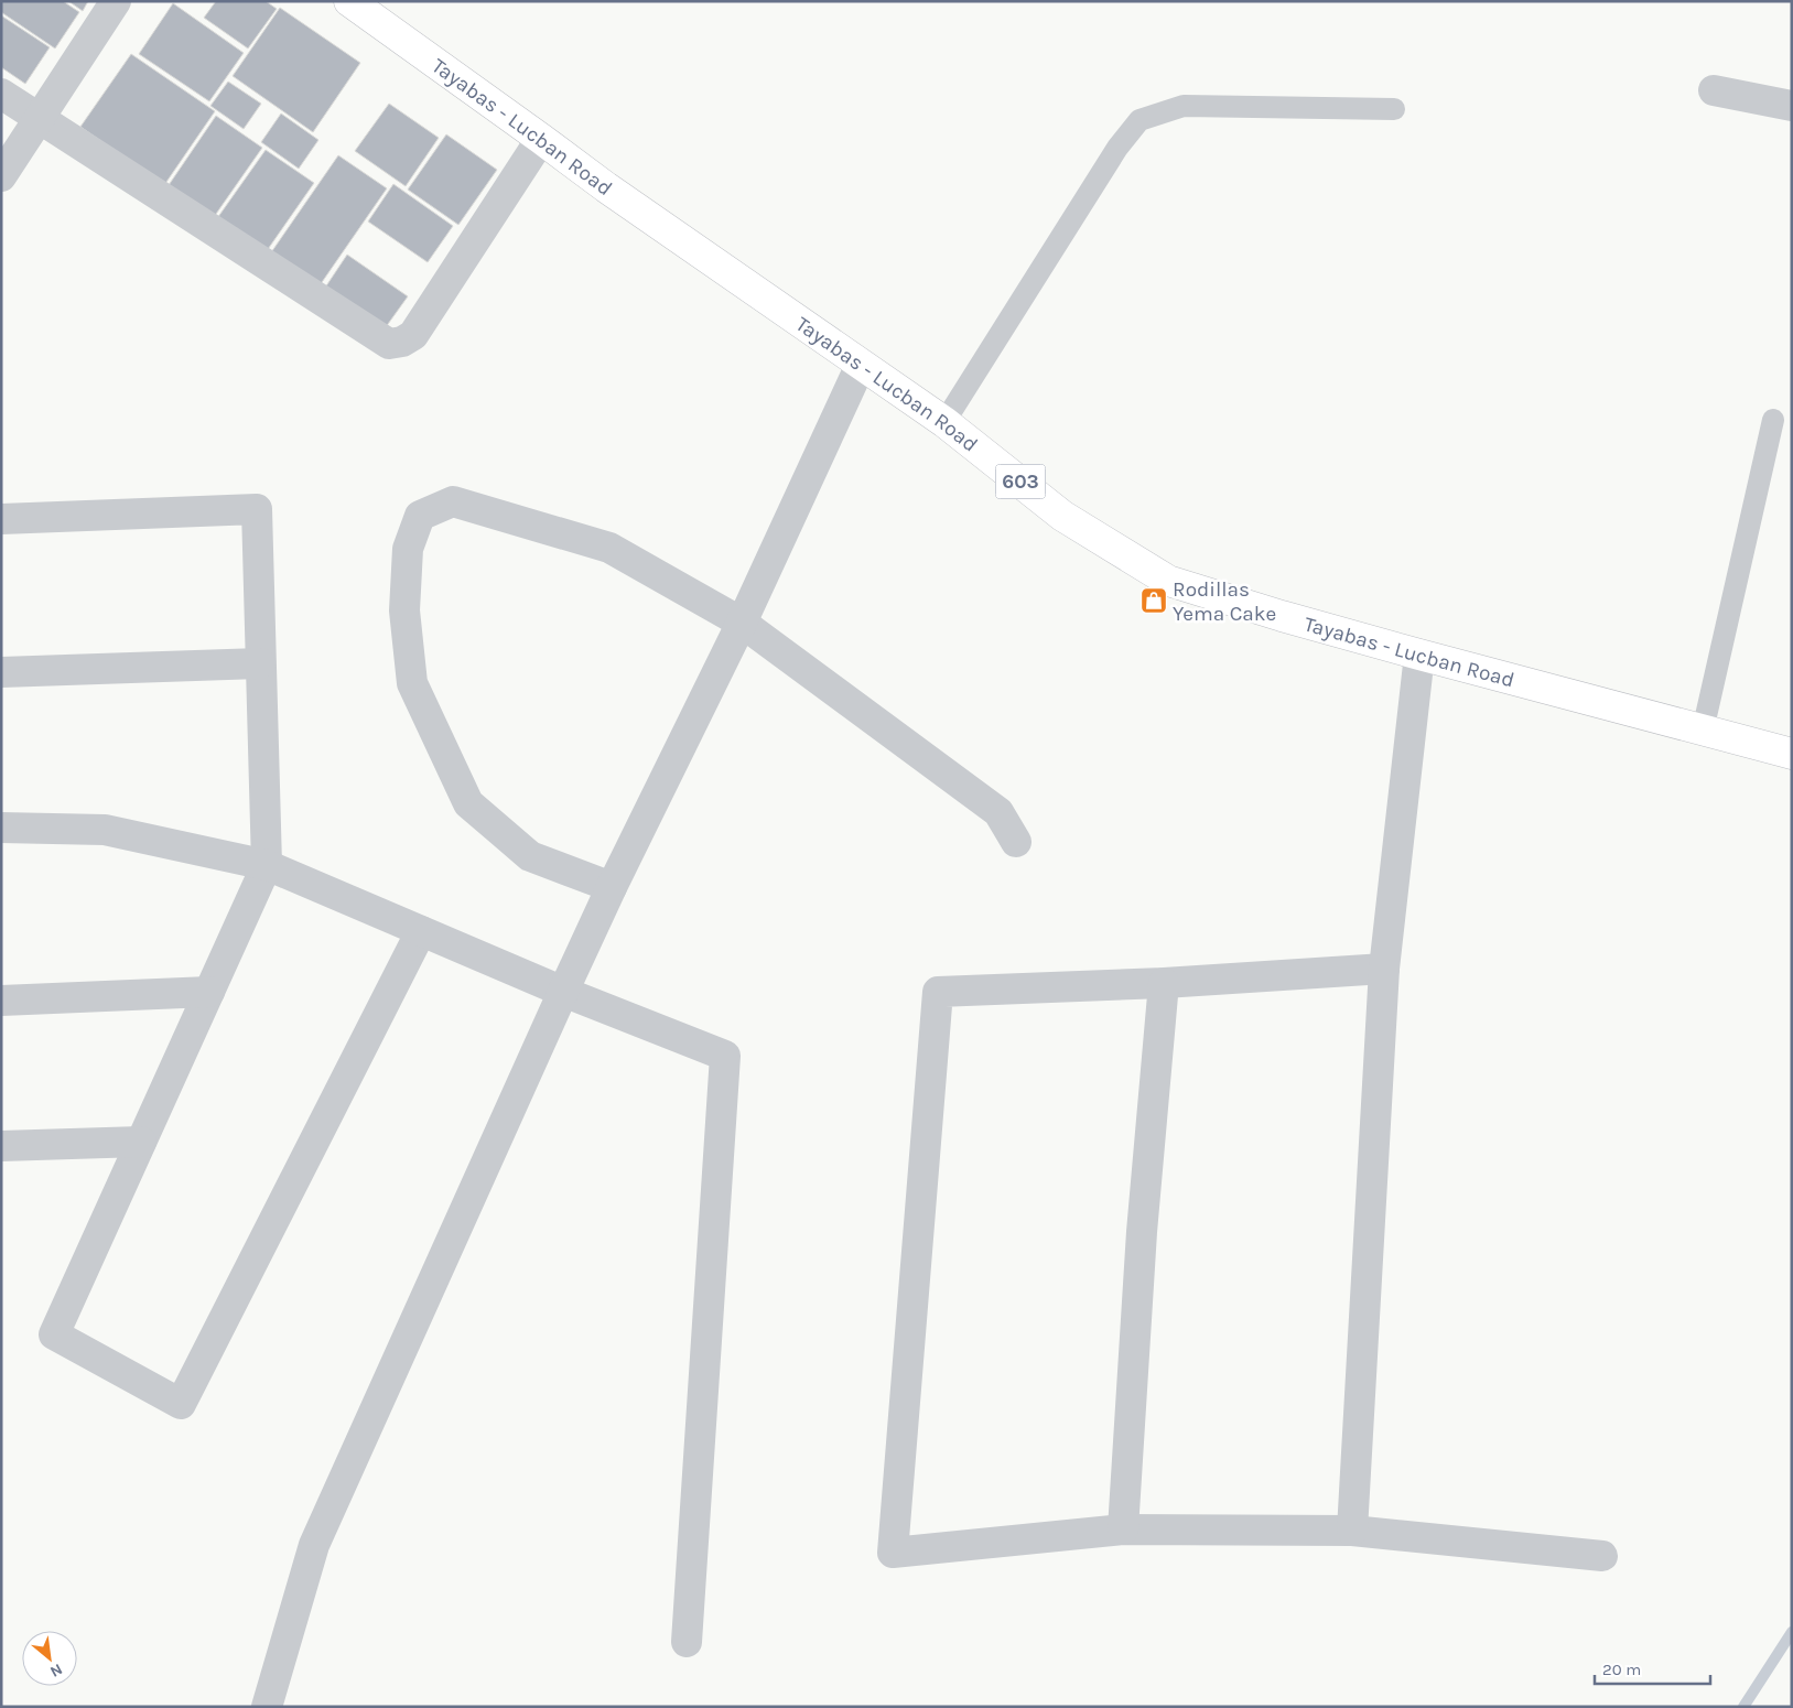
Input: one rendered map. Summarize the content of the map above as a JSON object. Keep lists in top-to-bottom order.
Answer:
{
  "streets": {
    "main road": ["Tayabas - Lucban Road", "603"]
  },
  "places": {
    "shop": ["Rodillas Yema Cake"]
  },
  "scale_bar": "20 m",
  "north": "bottom right"
}
